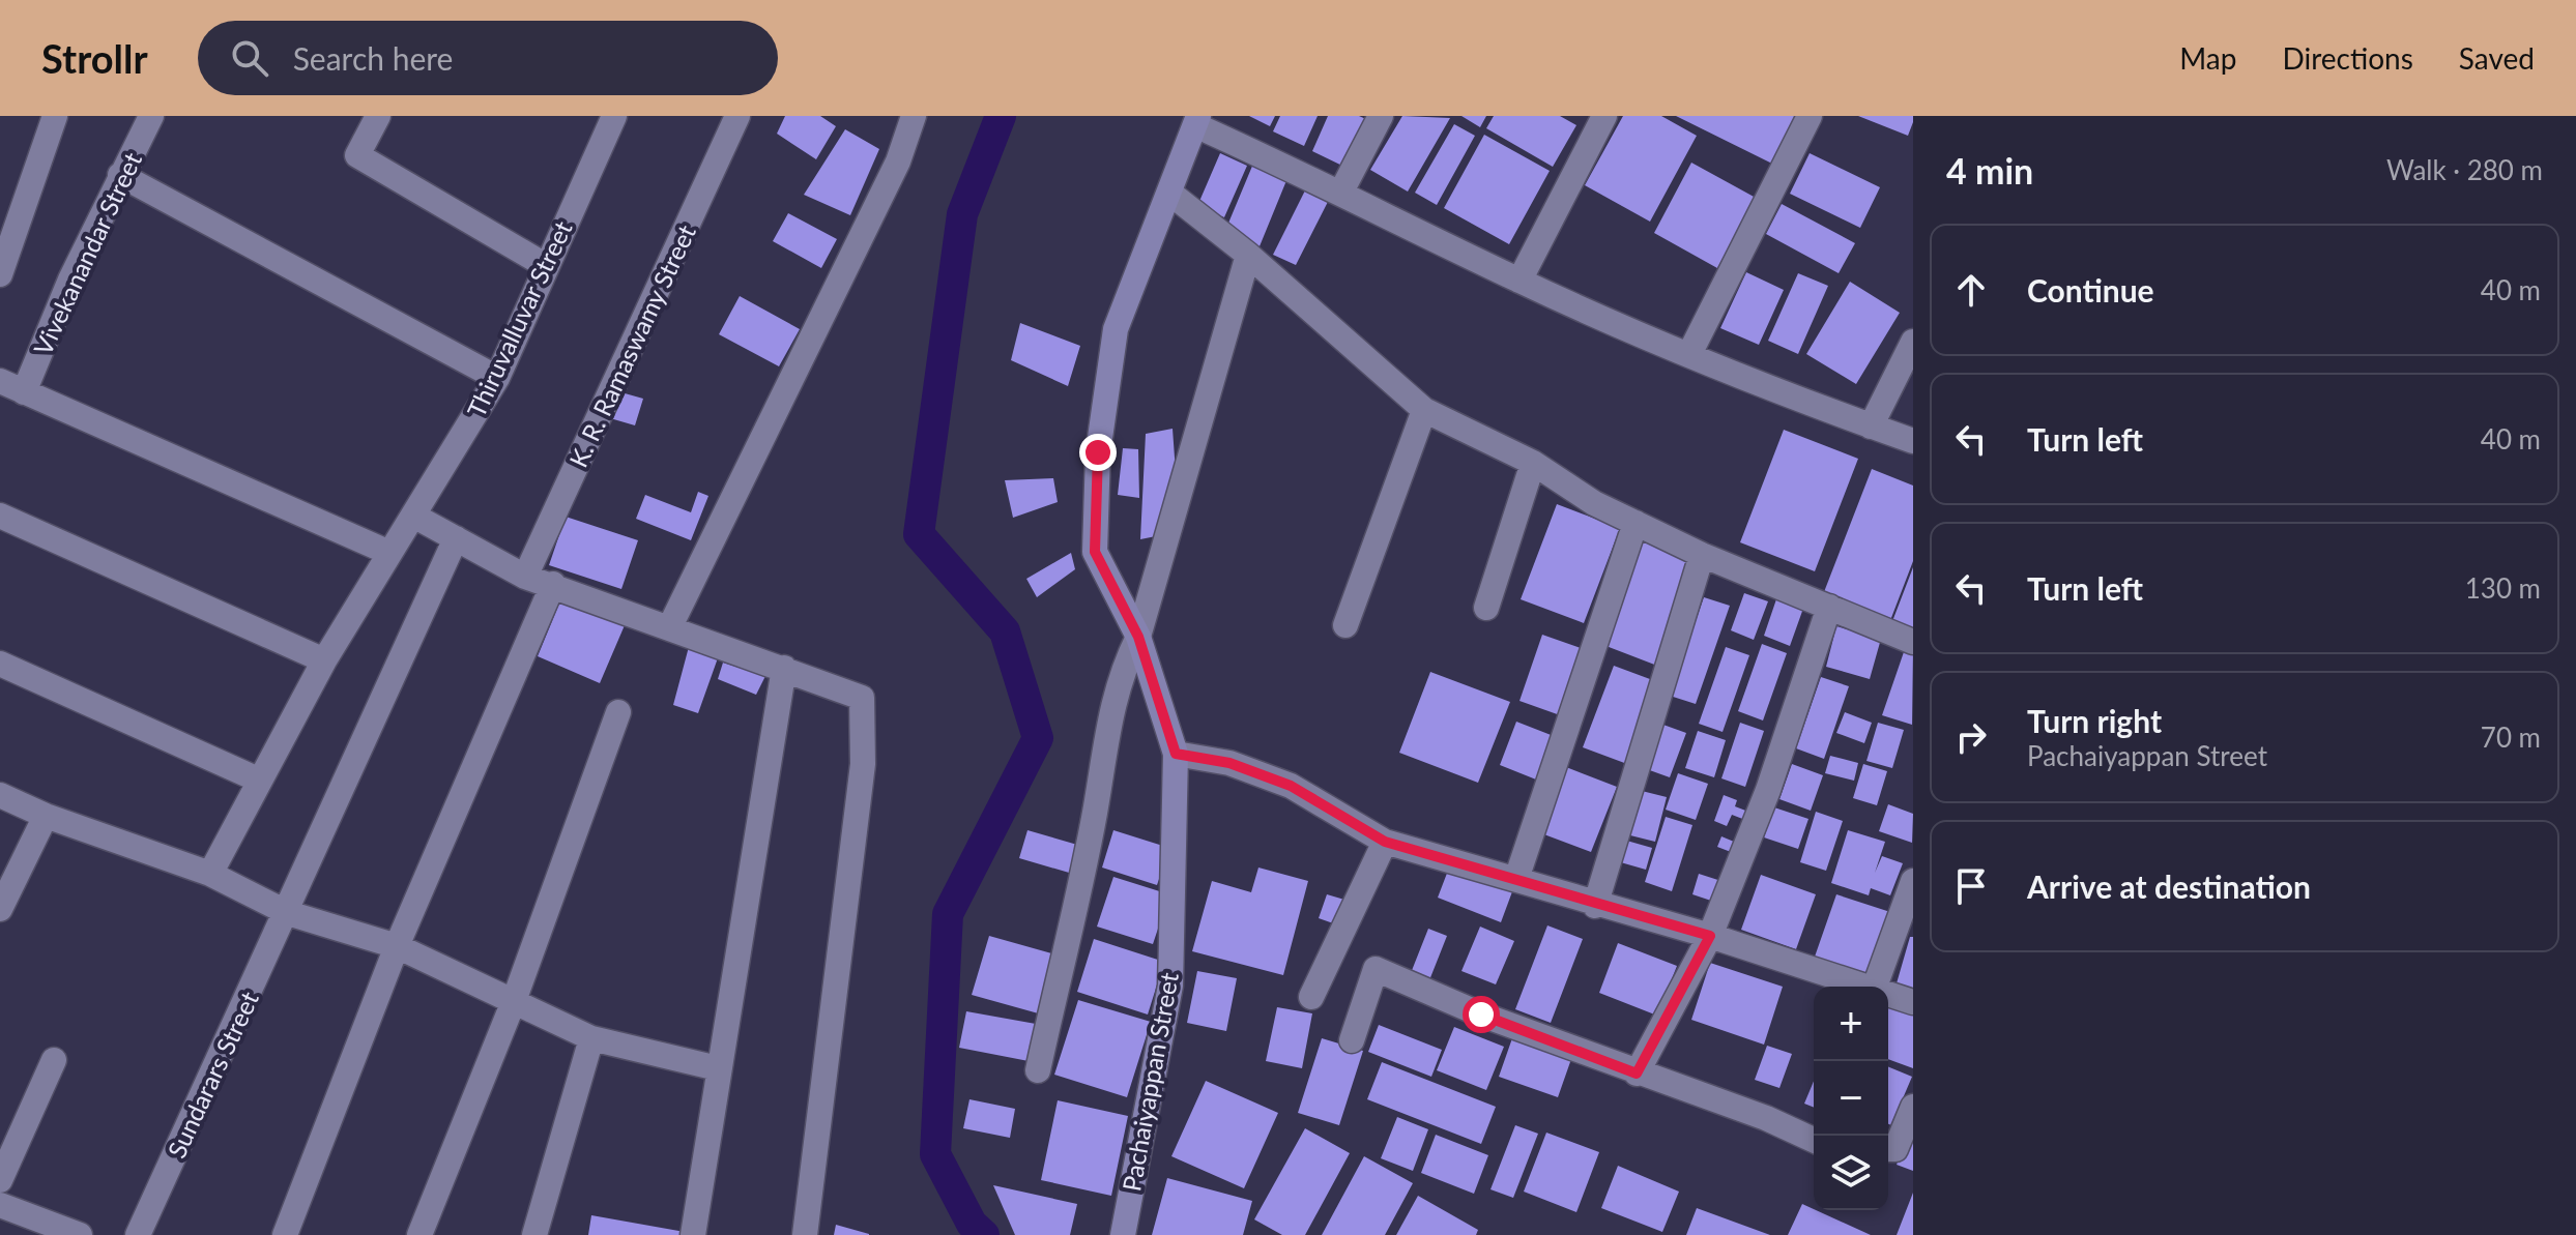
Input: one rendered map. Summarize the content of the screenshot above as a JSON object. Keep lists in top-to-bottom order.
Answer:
{
  "streets": {
    "main road": ["Pachaiyappan Street"],
    "street": [
      "Vivekanandar Street",
      "Thiruvalluvar Street",
      "K. R. Ramaswamy Street",
      "Sundarars Street"
    ]
  },
  "page": {
    "header": "Strollr",
    "search": "Search here",
    "nav": ["Map", "Directions", "Saved"],
    "heading": ["4 min", "Walk · 280 m"],
    "list": [
      ["Continue", "40 m"],
      ["Turn left", "40 m"],
      ["Turn left", "130 m"],
      ["Turn right", "Pachaiyappan Street", "70 m"],
      "Arrive at destination"
    ],
    "map_buttons": ["+", "−"]
  }
}
